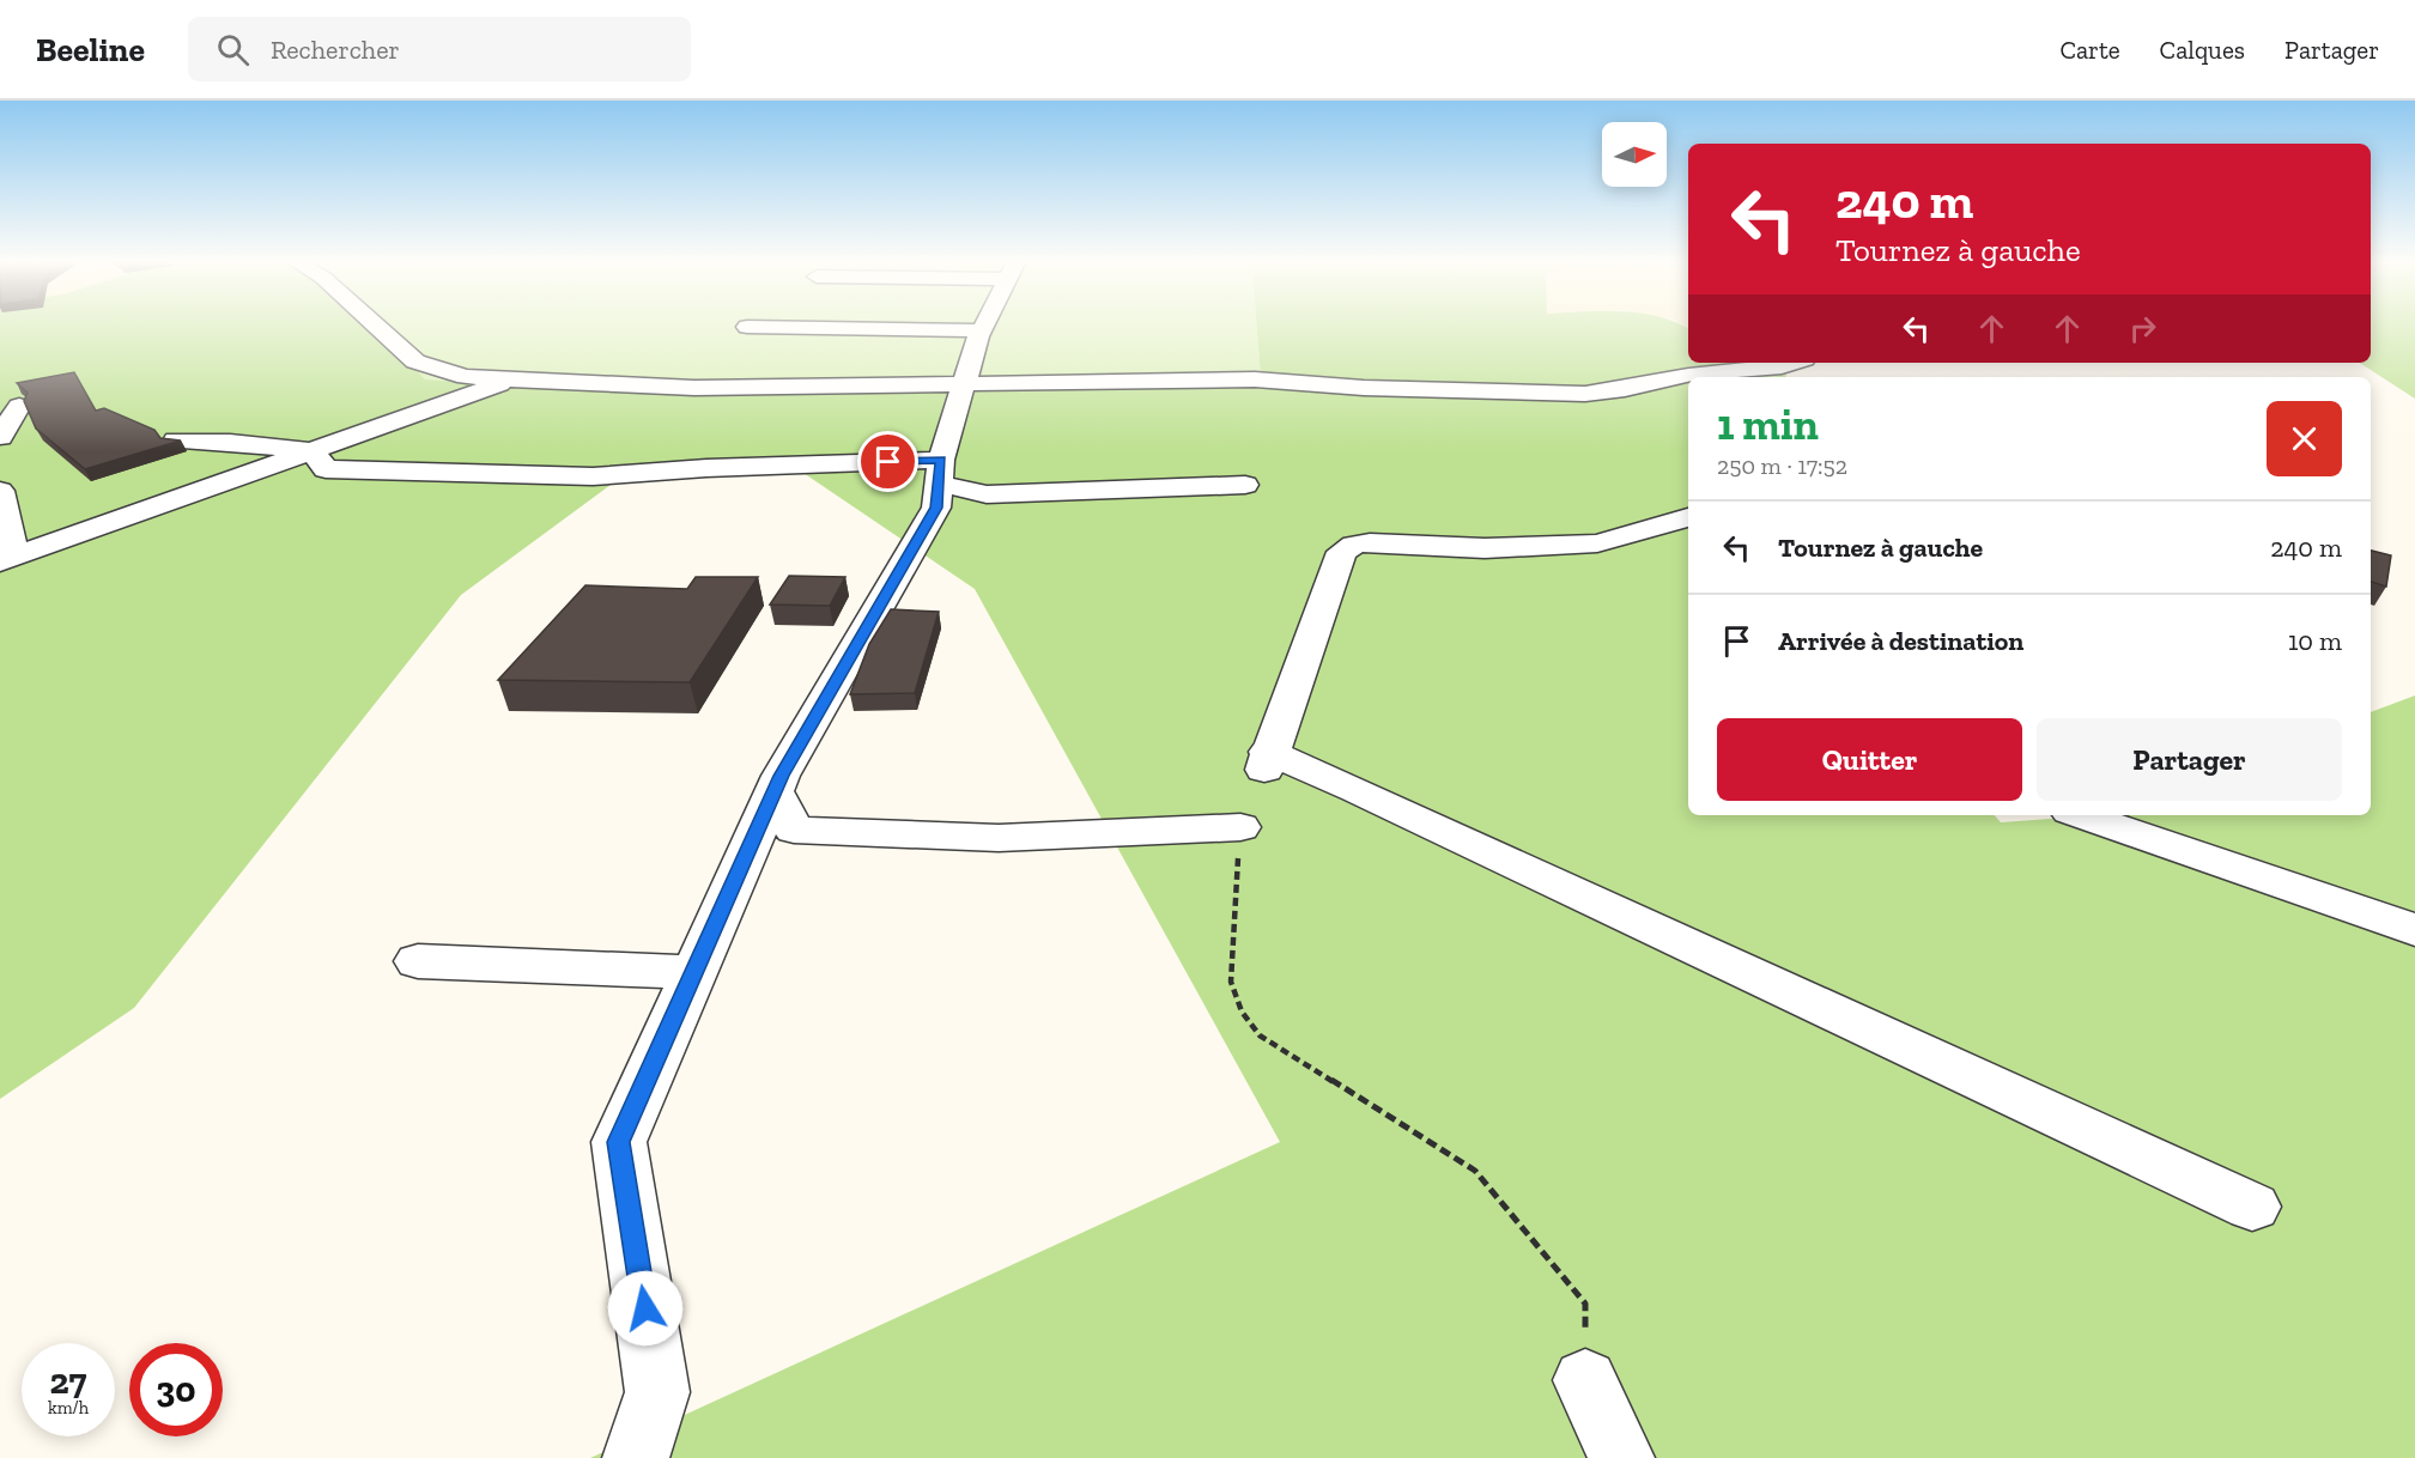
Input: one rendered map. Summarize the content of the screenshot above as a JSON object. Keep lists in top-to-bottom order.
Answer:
{
  "north": "right",
  "page": {
    "header": "Beeline",
    "search": "Rechercher",
    "nav": ["Carte", "Calques", "Partager"],
    "turn": ["240 m", "Tournez à gauche"],
    "heading": ["1 min", "250 m · 17:52"],
    "list": [
      {
        "name": "Tournez à gauche",
        "value": "240 m"
      },
      {
        "name": "Arrivée à destination",
        "value": "10 m"
      }
    ],
    "buttons": ["Quitter", "Partager"],
    "speed": "27 km/h",
    "limit": "30"
  }
}
